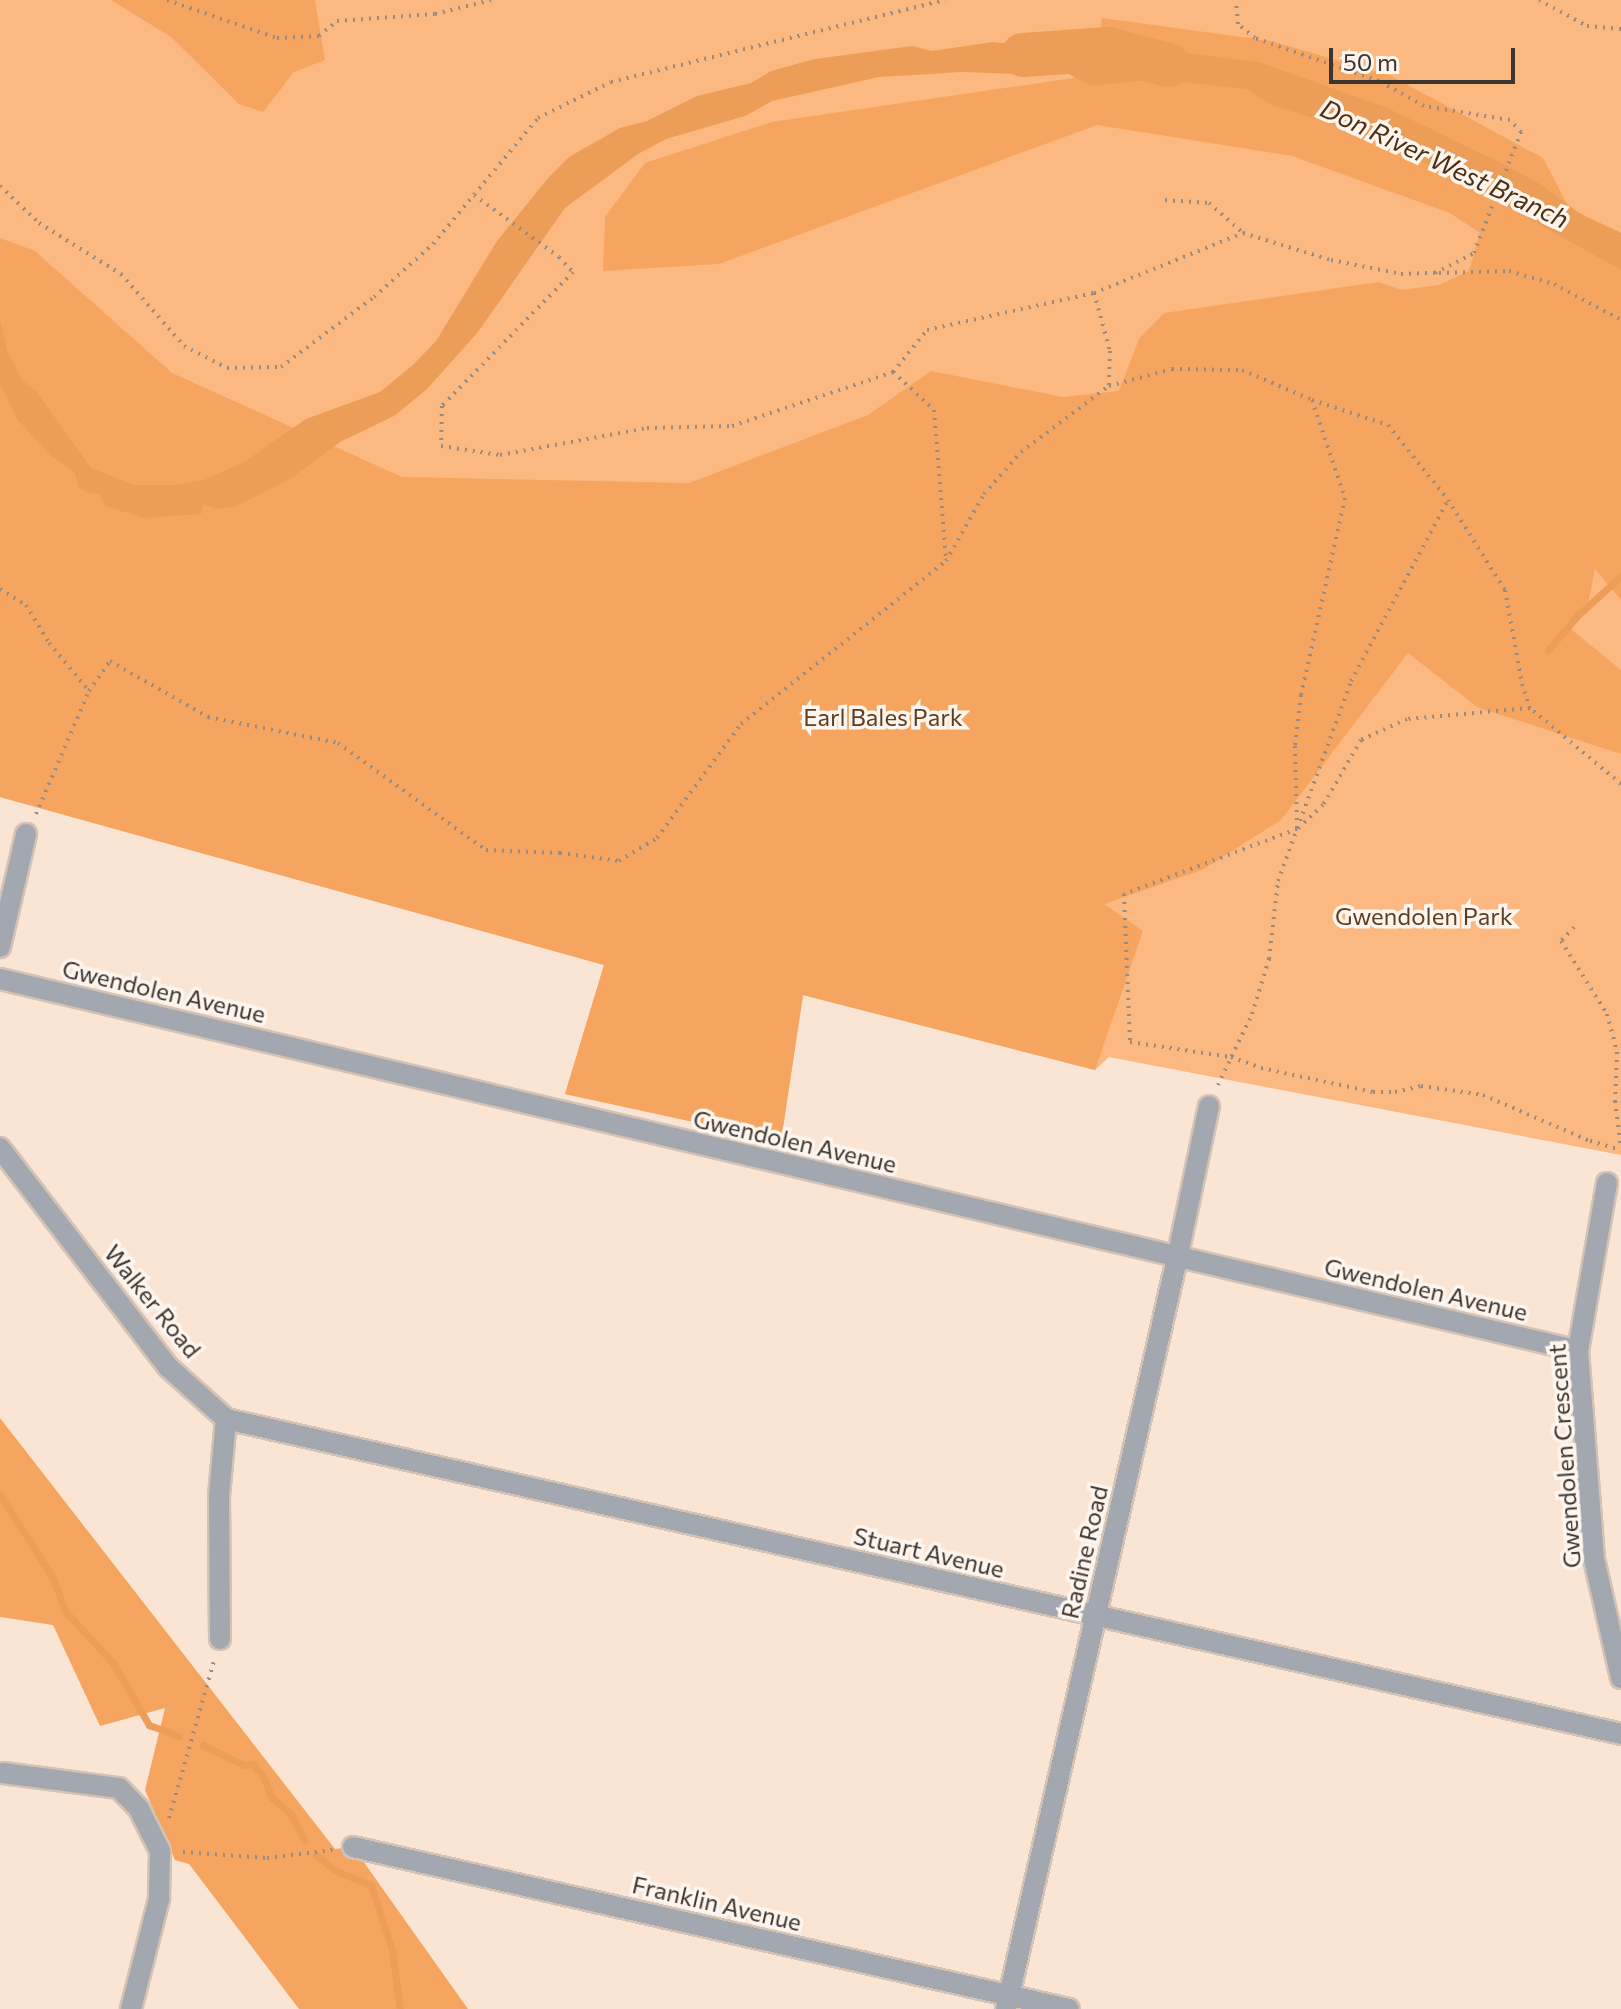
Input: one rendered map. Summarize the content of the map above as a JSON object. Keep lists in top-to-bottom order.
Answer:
{
  "streets": {
    "street": [
      "Gwendolen Avenue",
      "Walker Road",
      "Gwendolen Crescent",
      "Stuart Avenue",
      "Radine Road",
      "Franklin Avenue"
    ]
  },
  "crossings": [
    ["Gwendolen Avenue", "Gwendolen Crescent"],
    ["Gwendolen Avenue", "Radine Road"],
    ["Walker Road", "Stuart Avenue"],
    ["Stuart Avenue", "Radine Road"],
    ["Radine Road", "Franklin Avenue"]
  ],
  "water": ["Don River West Branch"],
  "parks": ["Earl Bales Park", "Gwendolen Park"],
  "scale_bar": "50 m"
}
